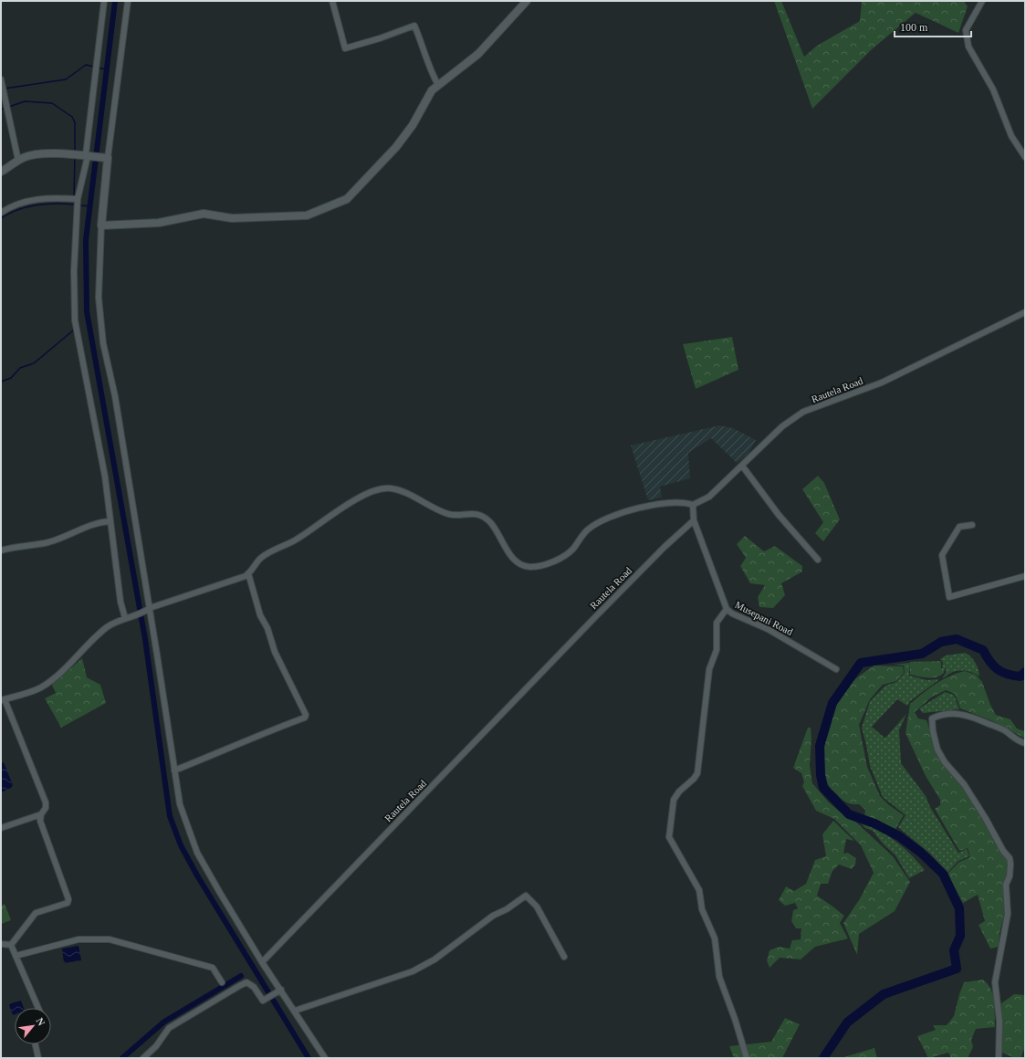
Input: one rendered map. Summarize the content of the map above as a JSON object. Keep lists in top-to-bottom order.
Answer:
{
  "streets": {
    "street": ["Rautela Road", "Musepani Road"]
  },
  "crossings": [
    ["Rautela Road", "Musepani Road"]
  ],
  "scale_bar": "100 m",
  "north": "top right"
}
